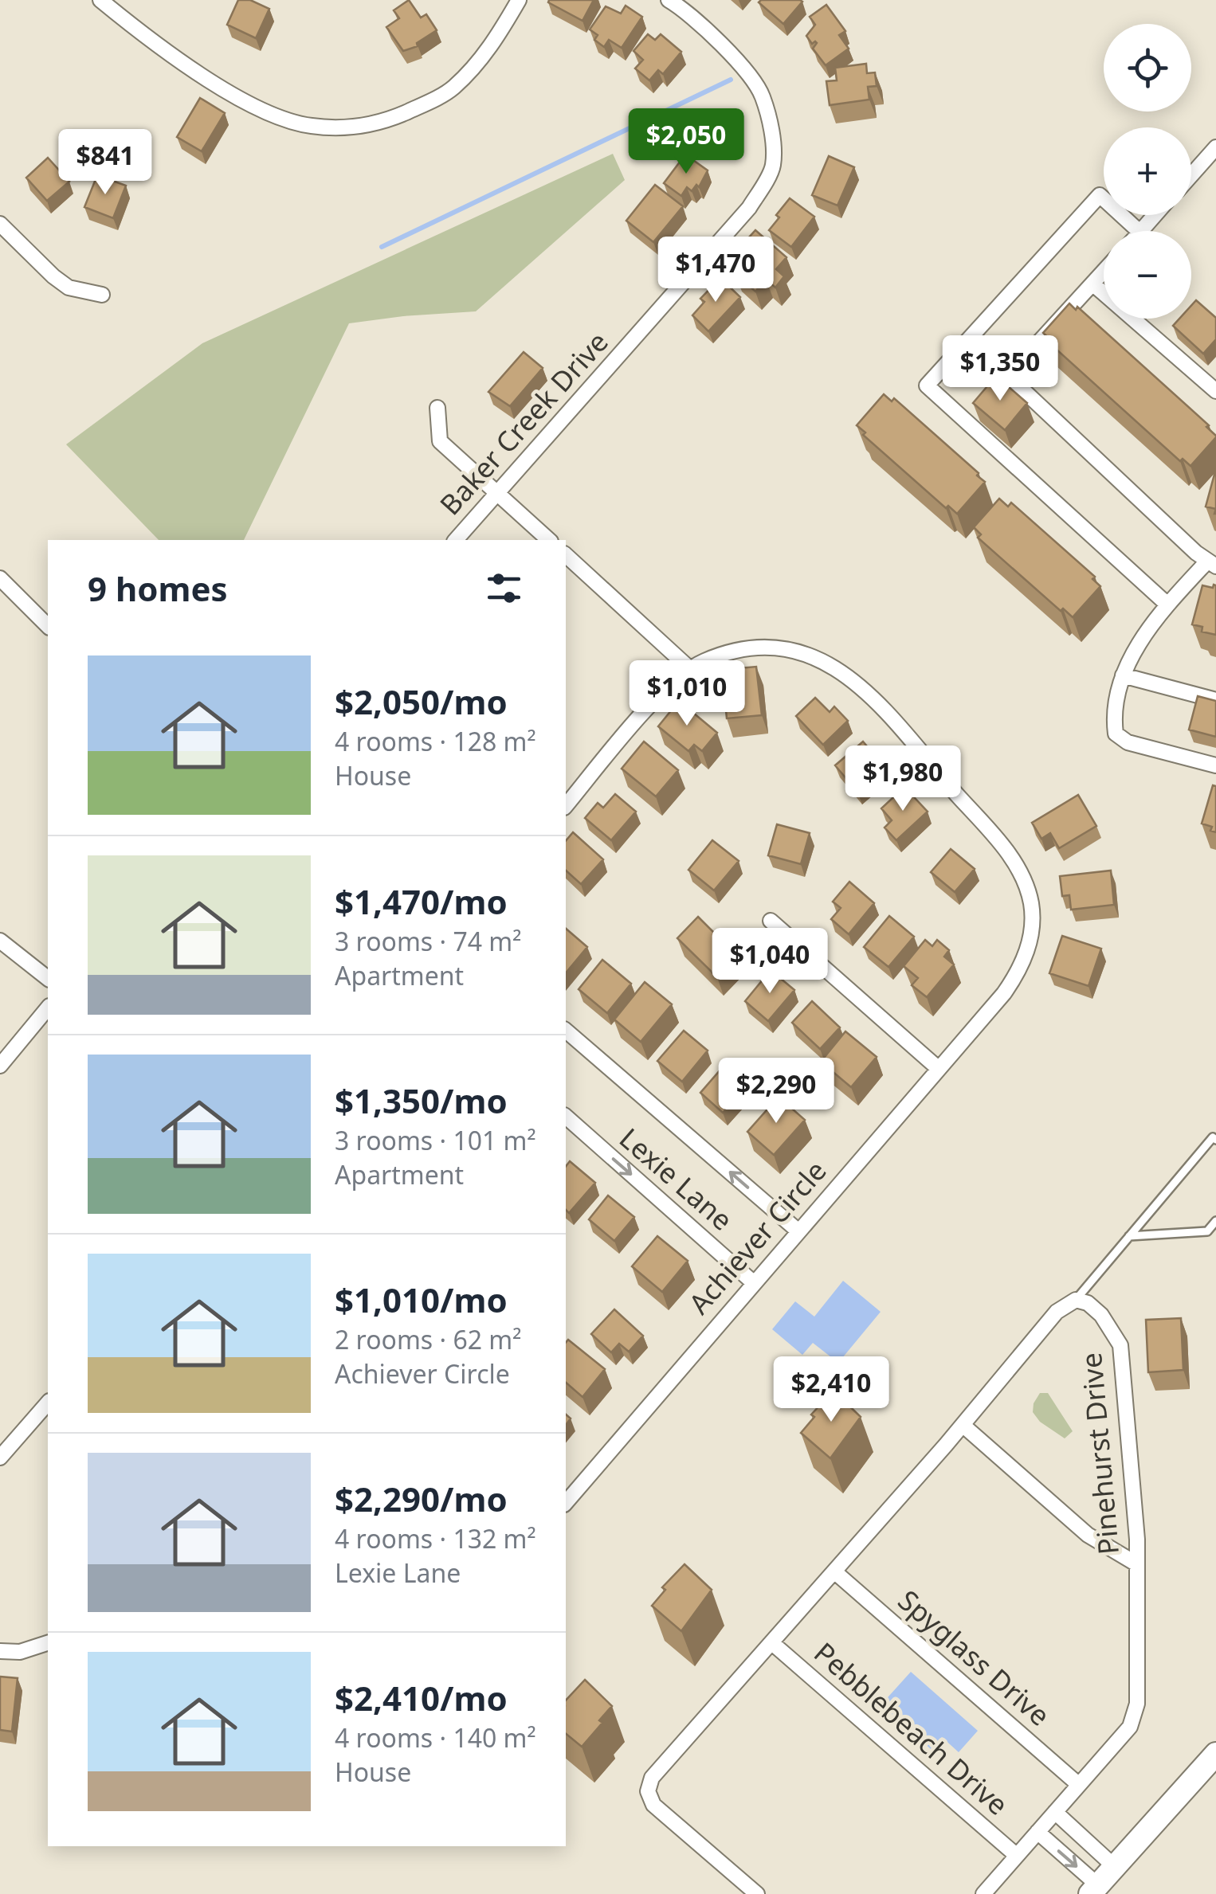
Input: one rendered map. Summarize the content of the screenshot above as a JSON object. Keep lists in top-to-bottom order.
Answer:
{
  "streets": {
    "street": [
      "Baker Creek Drive",
      "Lexie Lane",
      "Achiever Circle",
      "Pinehurst Drive",
      "Spyglass Drive",
      "Pebblebeach Drive"
    ]
  },
  "crossings": [
    ["Lexie Lane", "Achiever Circle"],
    ["Pinehurst Drive", "Spyglass Drive"],
    ["Pinehurst Drive", "Pebblebeach Drive"]
  ],
  "page": {
    "map_buttons": ["+", "−"],
    "price": [
      "$2,050",
      "$841",
      "$1,470",
      "$1,350",
      "$1,010",
      "$1,980",
      "$1,040",
      "$2,290",
      "$2,410"
    ],
    "heading": "9 homes",
    "list": [
      {
        "name": "$2,050/mo",
        "note": "4 rooms · 128 m² · House"
      },
      {
        "name": "$1,470/mo",
        "note": "3 rooms · 74 m² · Apartment"
      },
      {
        "name": "$1,350/mo",
        "note": "3 rooms · 101 m² · Apartment"
      },
      {
        "name": "$1,010/mo",
        "note": "2 rooms · 62 m² · Achiever Circle"
      },
      {
        "name": "$2,290/mo",
        "note": "4 rooms · 132 m² · Lexie Lane"
      },
      {
        "name": "$2,410/mo",
        "note": "4 rooms · 140 m² · House"
      }
    ]
  }
}
